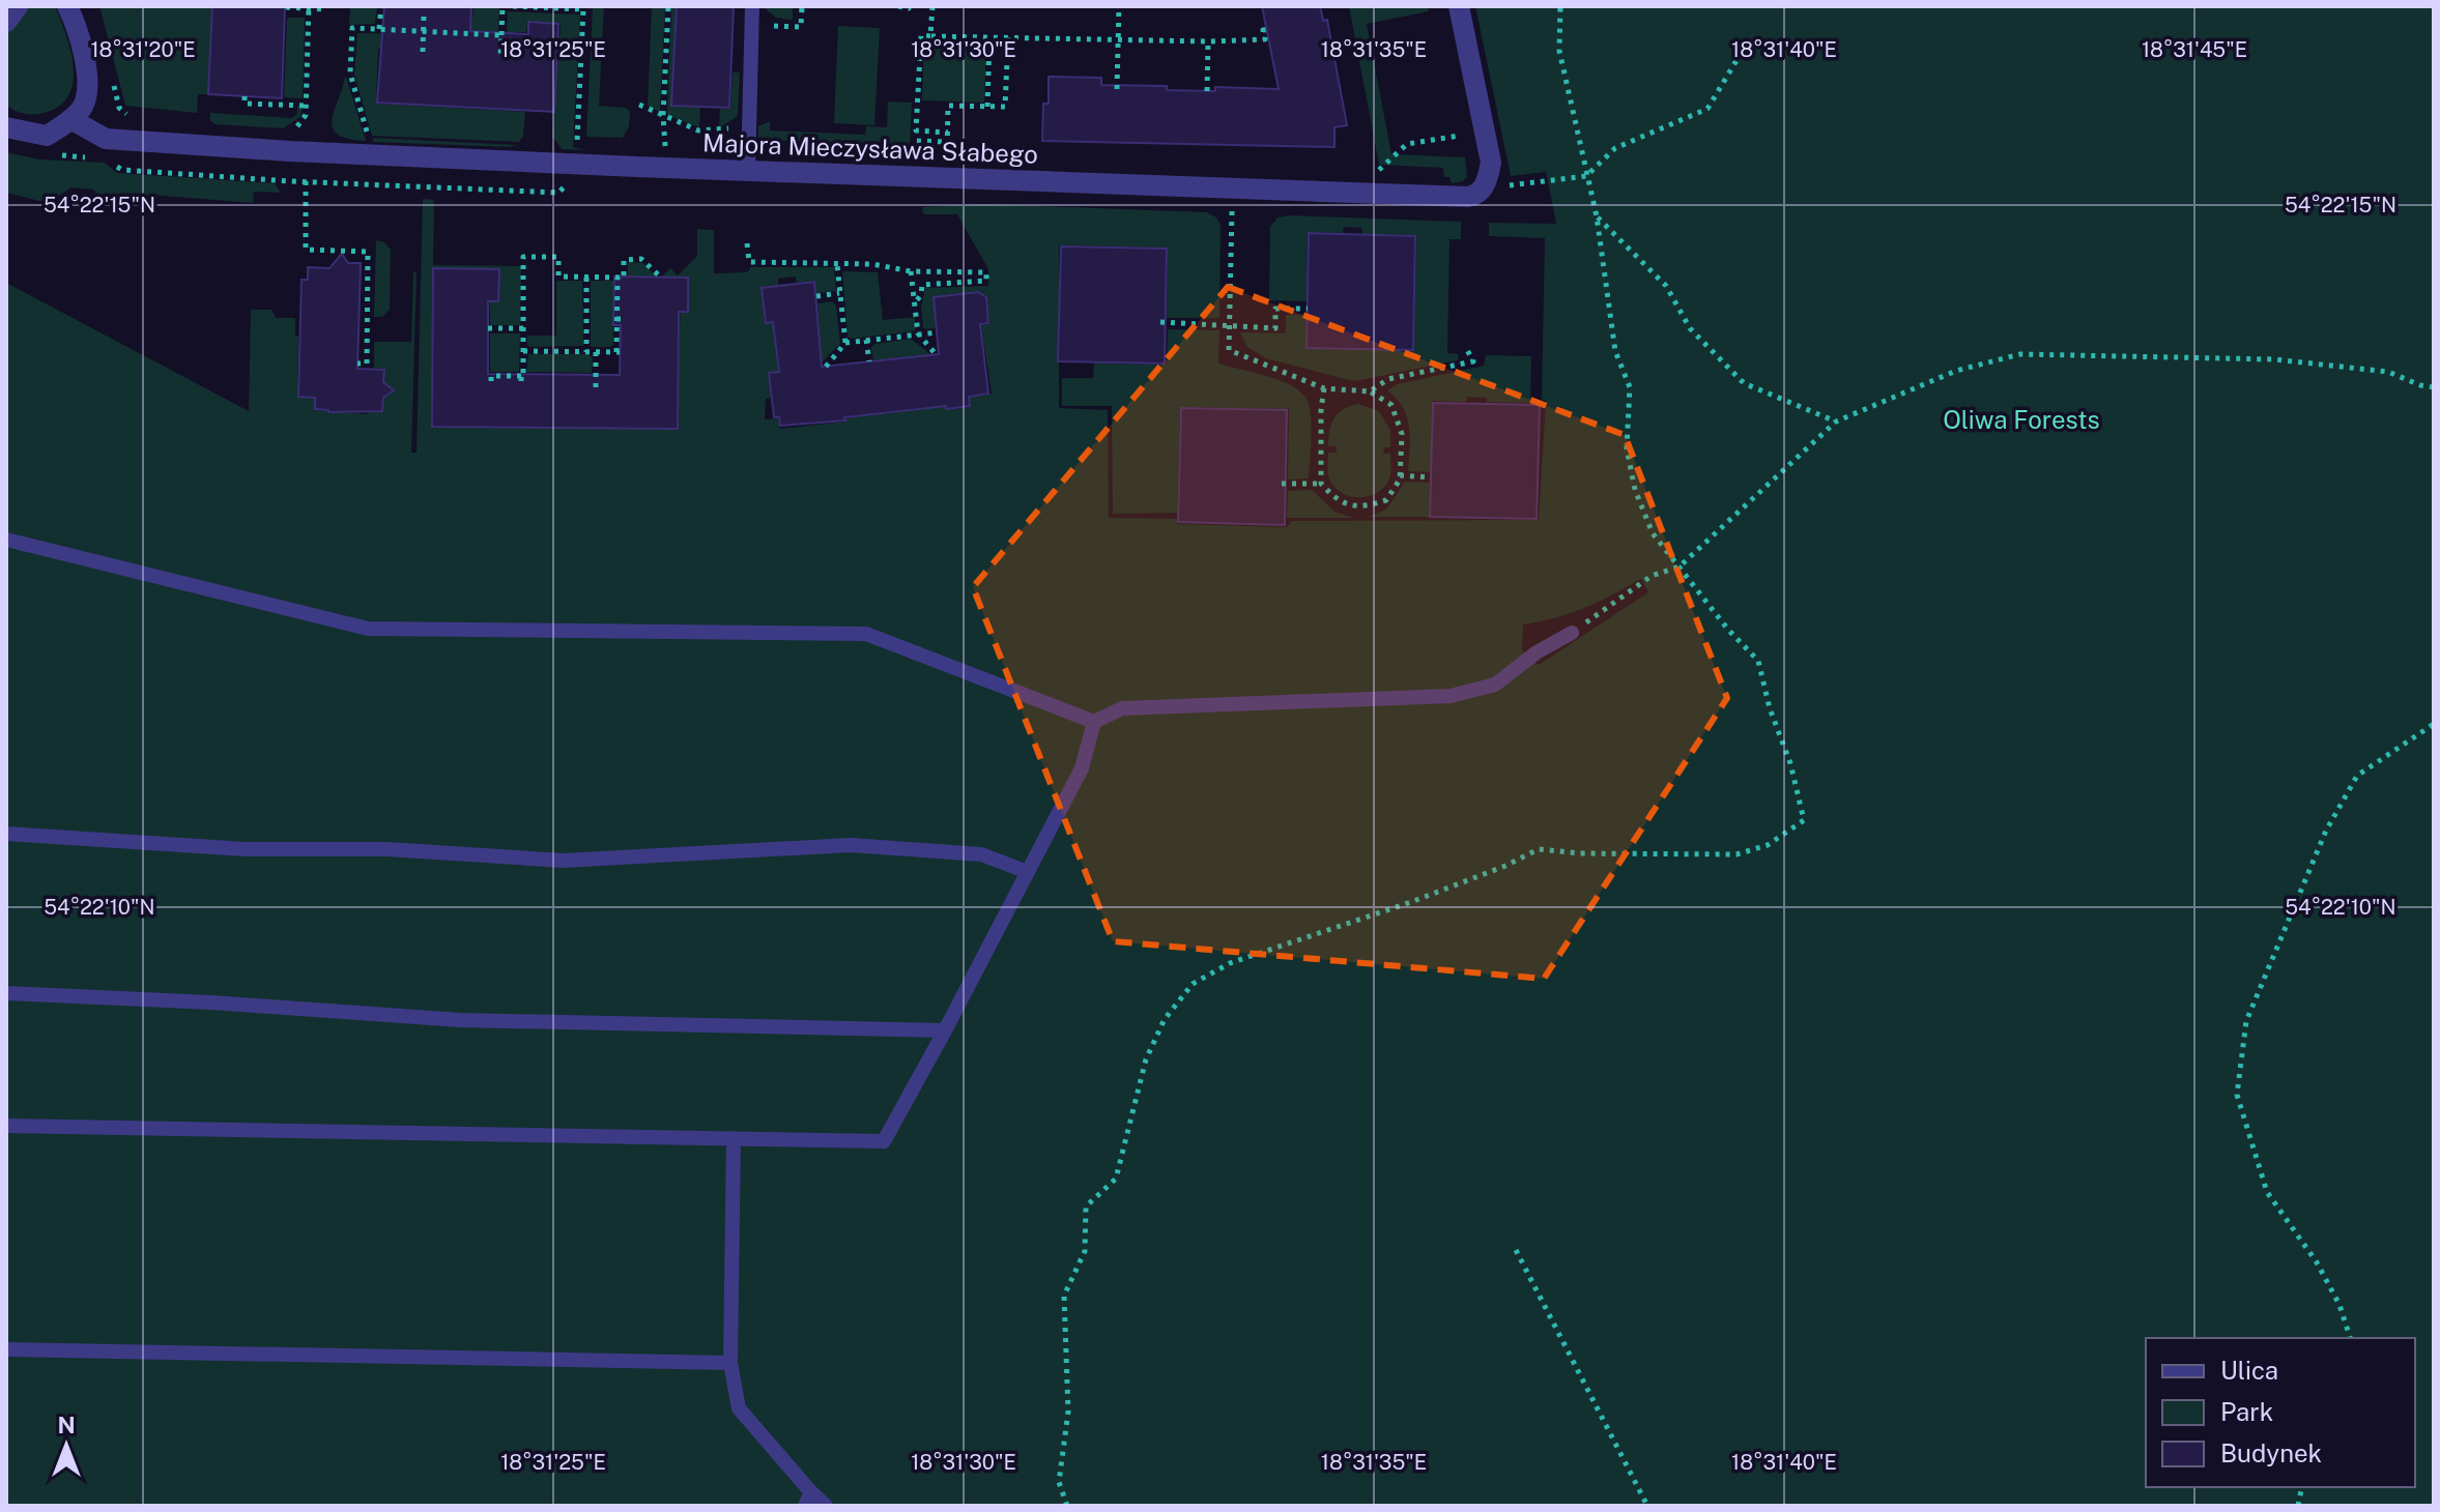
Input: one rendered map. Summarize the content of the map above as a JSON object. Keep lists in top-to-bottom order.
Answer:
{
  "streets": {
    "street": ["Majora Mieczysława Słabego"]
  },
  "parks": ["Oliwa Forests"],
  "legend": ["Ulica", "Park", "Budynek"],
  "north": "top",
  "coordinates": [
    "18°31'20\"E",
    "18°31'25\"E",
    "18°31'30\"E",
    "18°31'35\"E",
    "18°31'40\"E",
    "18°31'45\"E",
    "54°22'15\"N",
    "54°22'10\"N"
  ]
}
